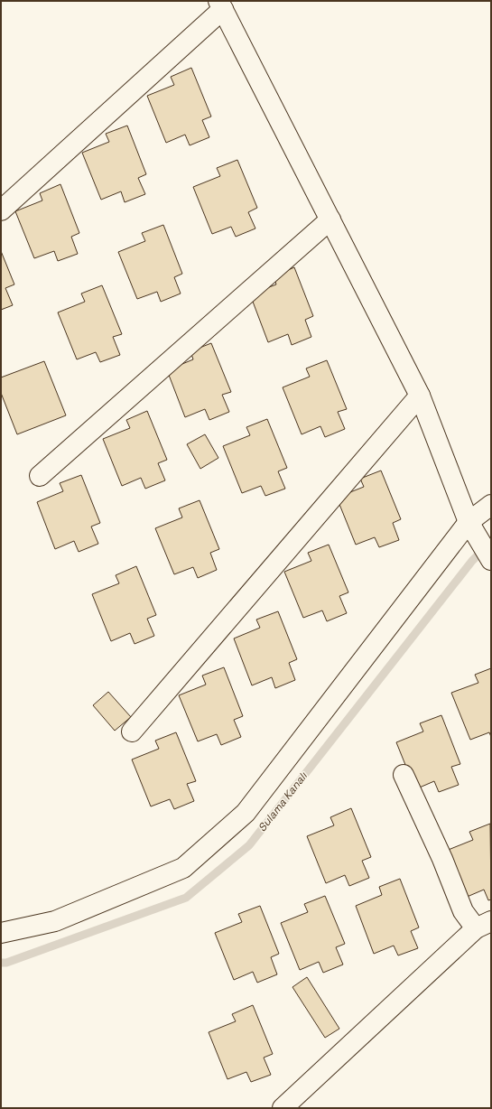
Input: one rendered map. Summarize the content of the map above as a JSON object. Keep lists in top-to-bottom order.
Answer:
{
  "water": ["Sulama Kanalı"]
}
